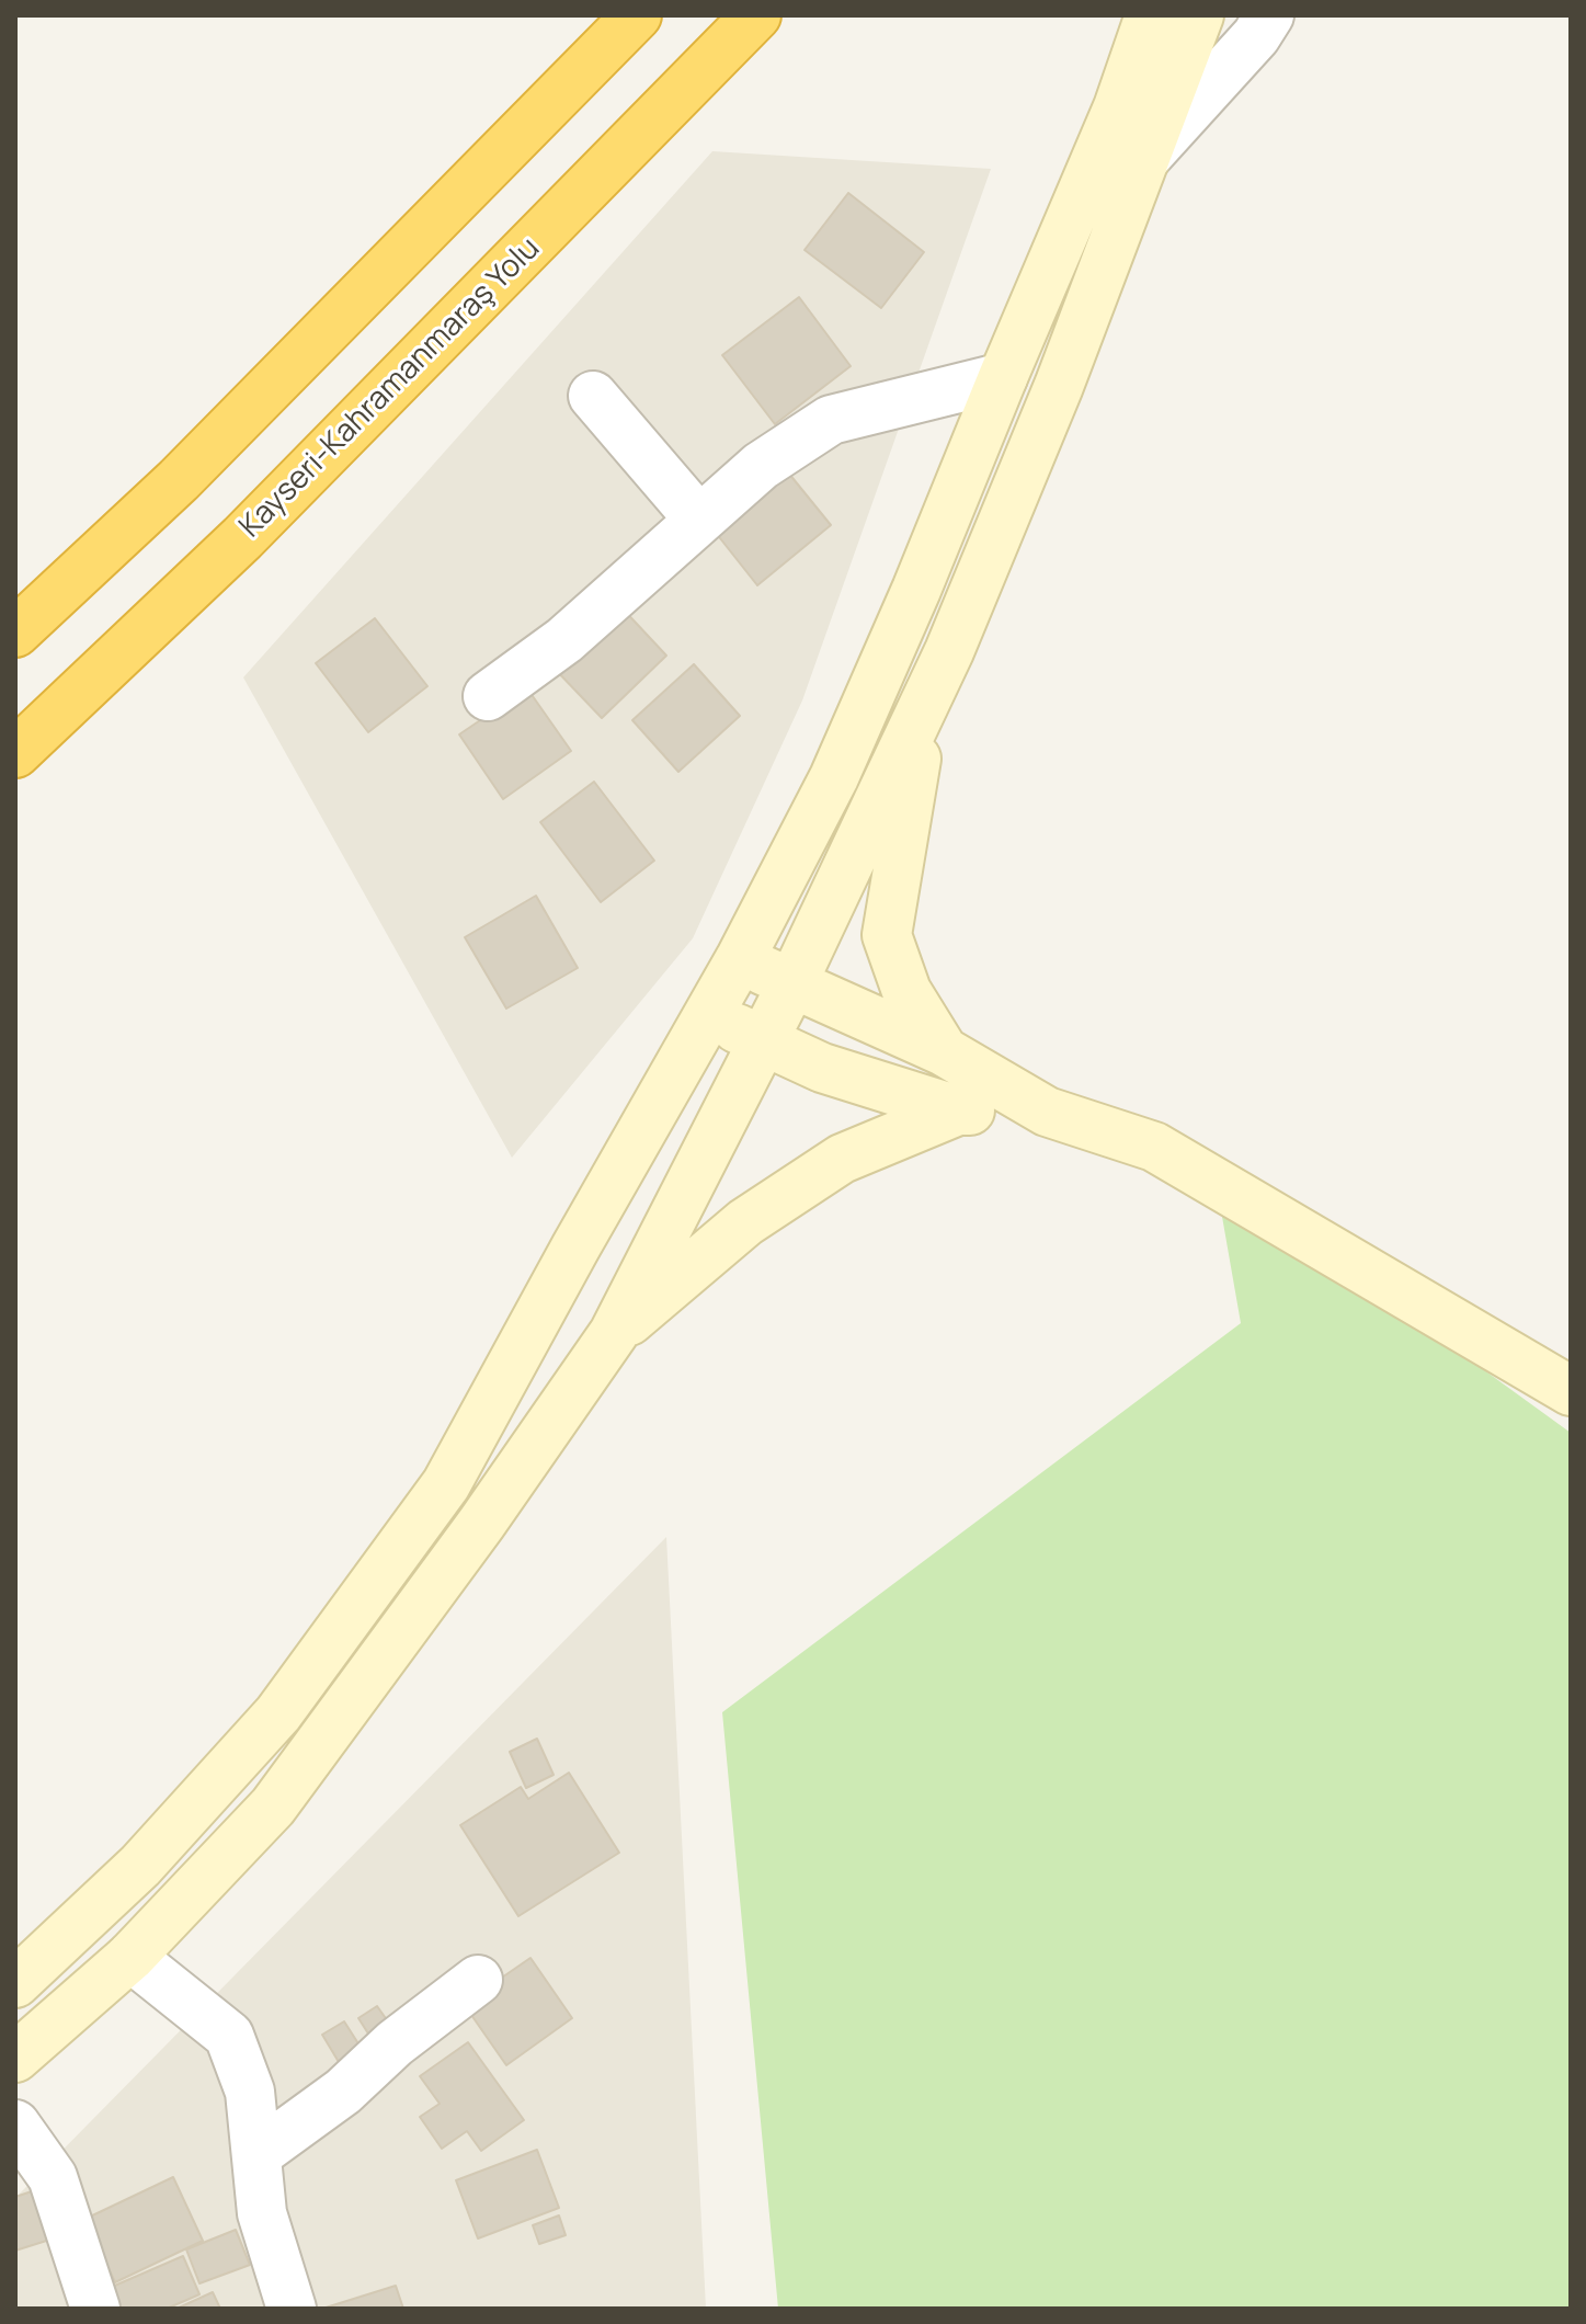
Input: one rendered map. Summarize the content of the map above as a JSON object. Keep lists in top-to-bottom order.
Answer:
{
  "streets": {
    "highway": ["Kayseri-Kahramanmaraş Yolu"]
  }
}
